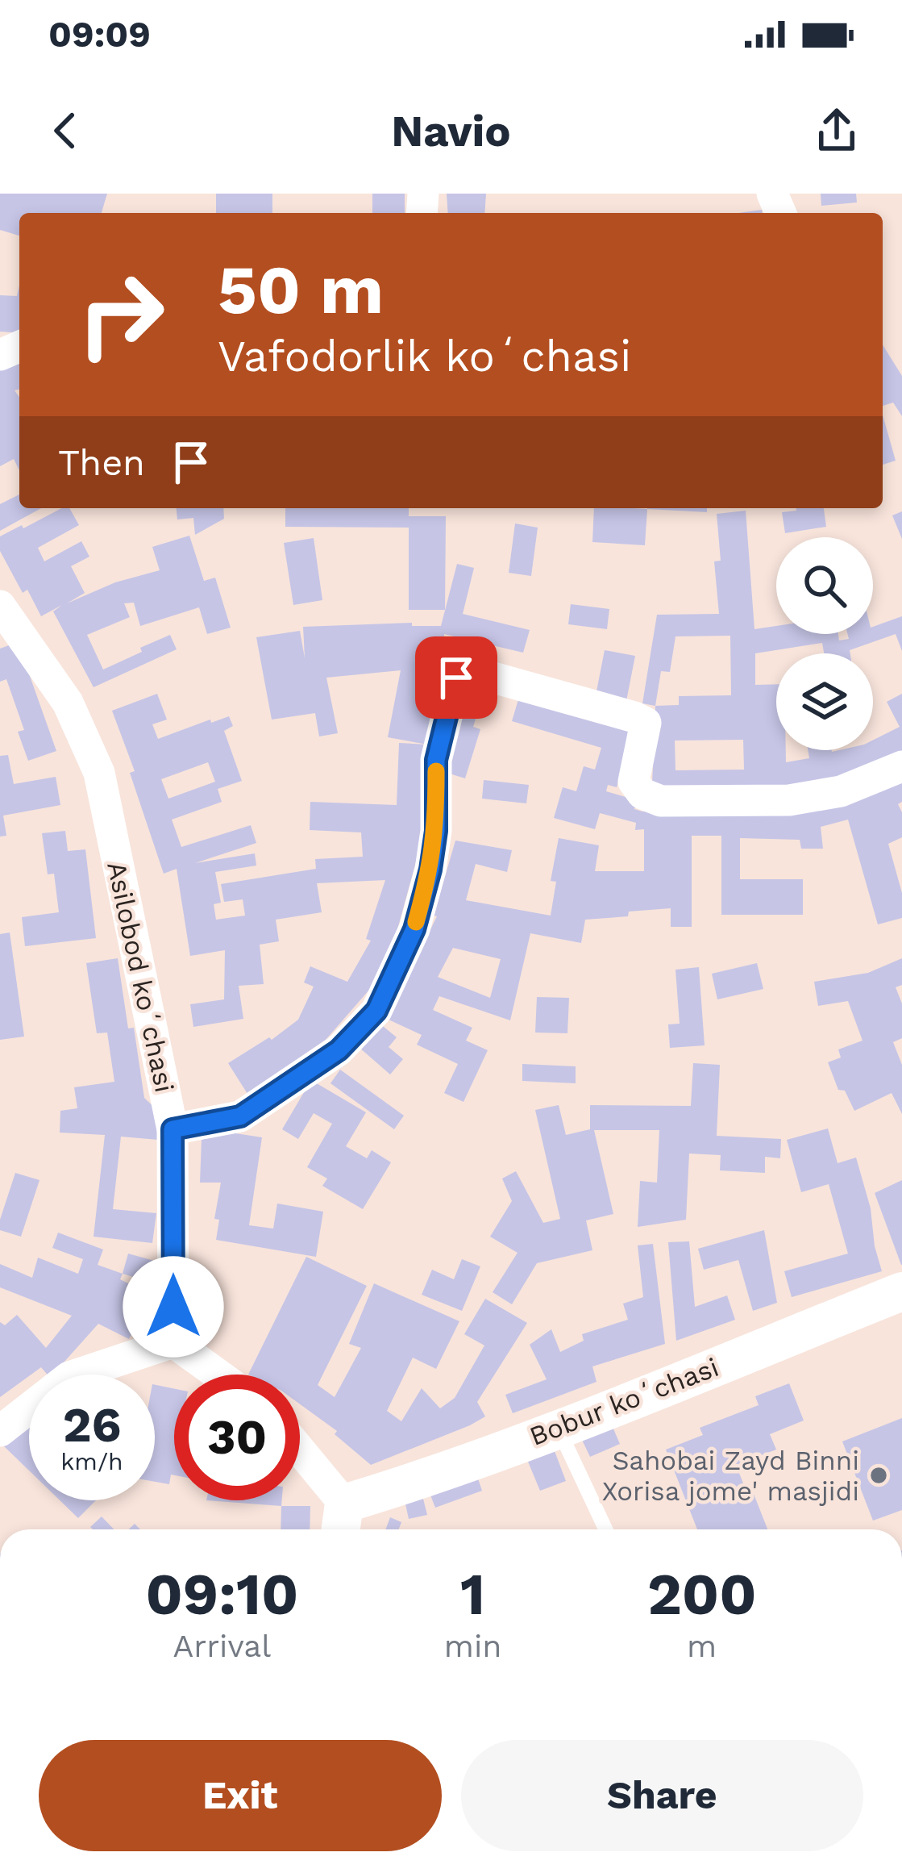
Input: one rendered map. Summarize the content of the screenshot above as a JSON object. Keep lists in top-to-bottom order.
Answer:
{
  "streets": {
    "street": ["Asilobod koʻchasi", "Bobur koʻchasi"]
  },
  "places": ["Sahobai Zayd Binni Xorisa jome' masjidi"],
  "page": {
    "status": "09:09",
    "header": "Navio",
    "turn": ["50 m", "Vafodorlik koʻchasi"],
    "then": "Then",
    "speed": "26 km/h",
    "limit": "30",
    "eta": [
      "09:10",
      "Arrival",
      "1",
      "min",
      "200",
      "m"
    ],
    "buttons": ["Exit", "Share"]
  }
}
